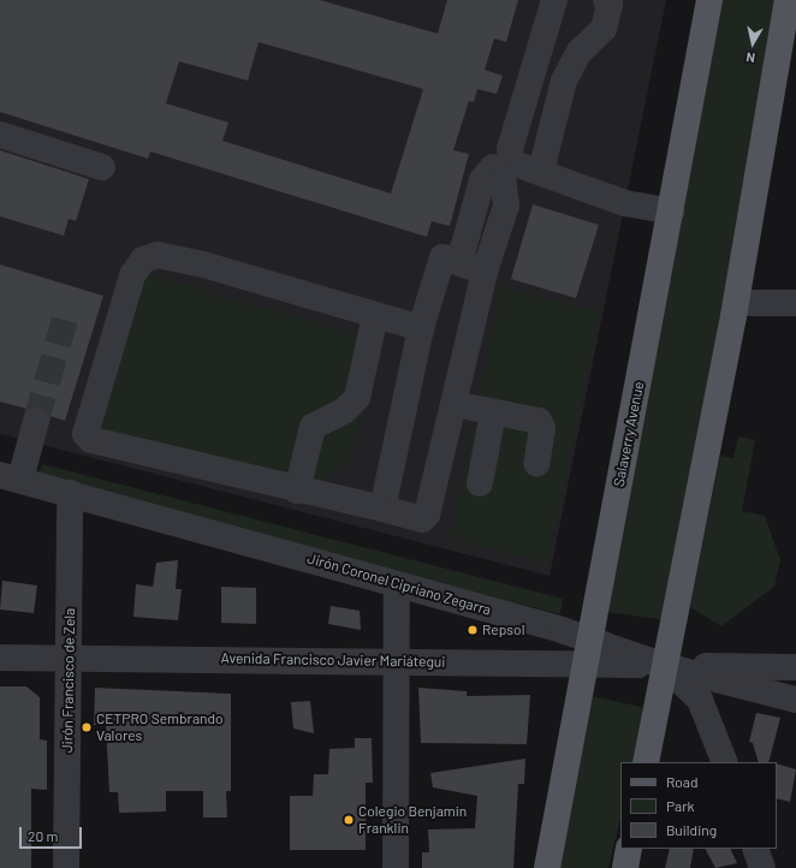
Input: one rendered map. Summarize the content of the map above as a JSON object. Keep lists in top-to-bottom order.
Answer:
{
  "streets": {
    "main road": ["Salaverry Avenue"],
    "street": ["Jirón Coronel Cipriano Zegarra", "Avenida Francisco Javier Mariátegui", "Jirón Francisco de Zela"]
  },
  "crossings": [
    ["Salaverry Avenue", "Jirón Coronel Cipriano Zegarra"],
    ["Salaverry Avenue", "Avenida Francisco Javier Mariátegui"],
    ["Jirón Coronel Cipriano Zegarra", "Avenida Francisco Javier Mariátegui"],
    ["Jirón Coronel Cipriano Zegarra", "Jirón Francisco de Zela"],
    ["Avenida Francisco Javier Mariátegui", "Jirón Francisco de Zela"]
  ],
  "places": ["Repsol", "CETPRO Sembrando Valores", "Colegio Benjamin Franklin"],
  "legend": ["Road", "Park", "Building"],
  "scale_bar": "20 m",
  "north": "bottom"
}
